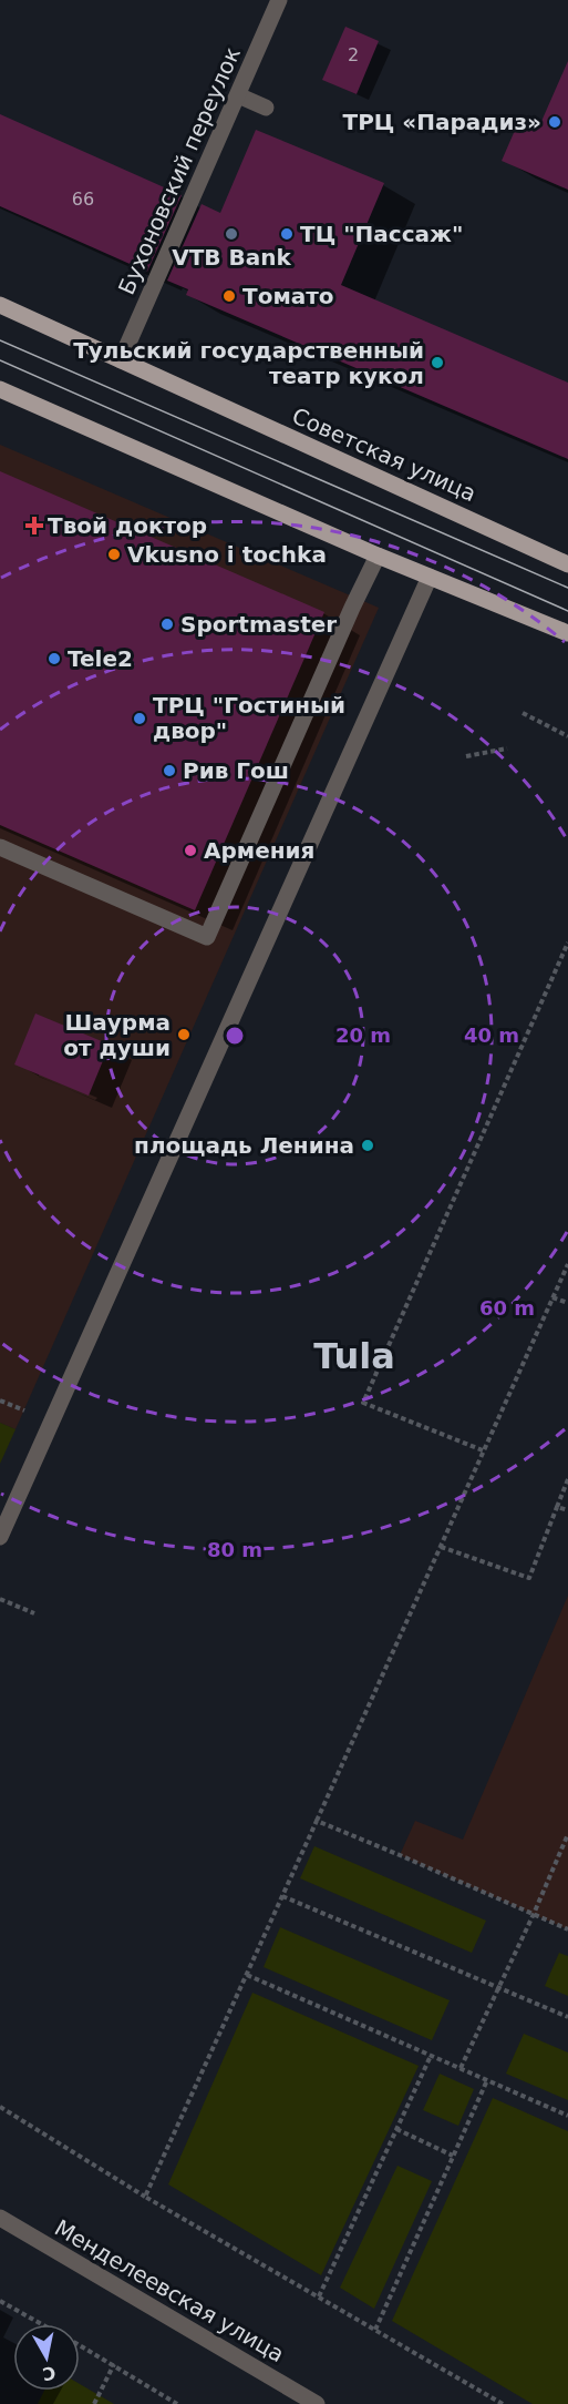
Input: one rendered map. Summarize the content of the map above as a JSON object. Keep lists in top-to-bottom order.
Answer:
{
  "streets": {
    "main road": ["Советская улица"],
    "street": ["Бухоновский переулок", "Менделеевская улица"]
  },
  "crossings": [
    ["Бухоновский переулок", "Советская улица"]
  ],
  "districts": ["Tula"],
  "places": {
    "other": [
      "ТРЦ «Парадиз»",
      "VTB Bank",
      "ТЦ \"Пассаж\"",
      "Томато",
      "Тульский государственный театр кукол",
      "Vkusno i tochka",
      "Sportmaster",
      "Tele2",
      "ТРЦ \"Гостиный двор\"",
      "Рив Гош",
      "Армения",
      "Шаурма от души",
      "площадь Ленина"
    ],
    "health": ["Твой доктор"]
  },
  "house_numbers": ["2", "66"],
  "north": "bottom",
  "rings": [
    "20 m",
    "40 m",
    "60 m",
    "80 m"
  ]
}
